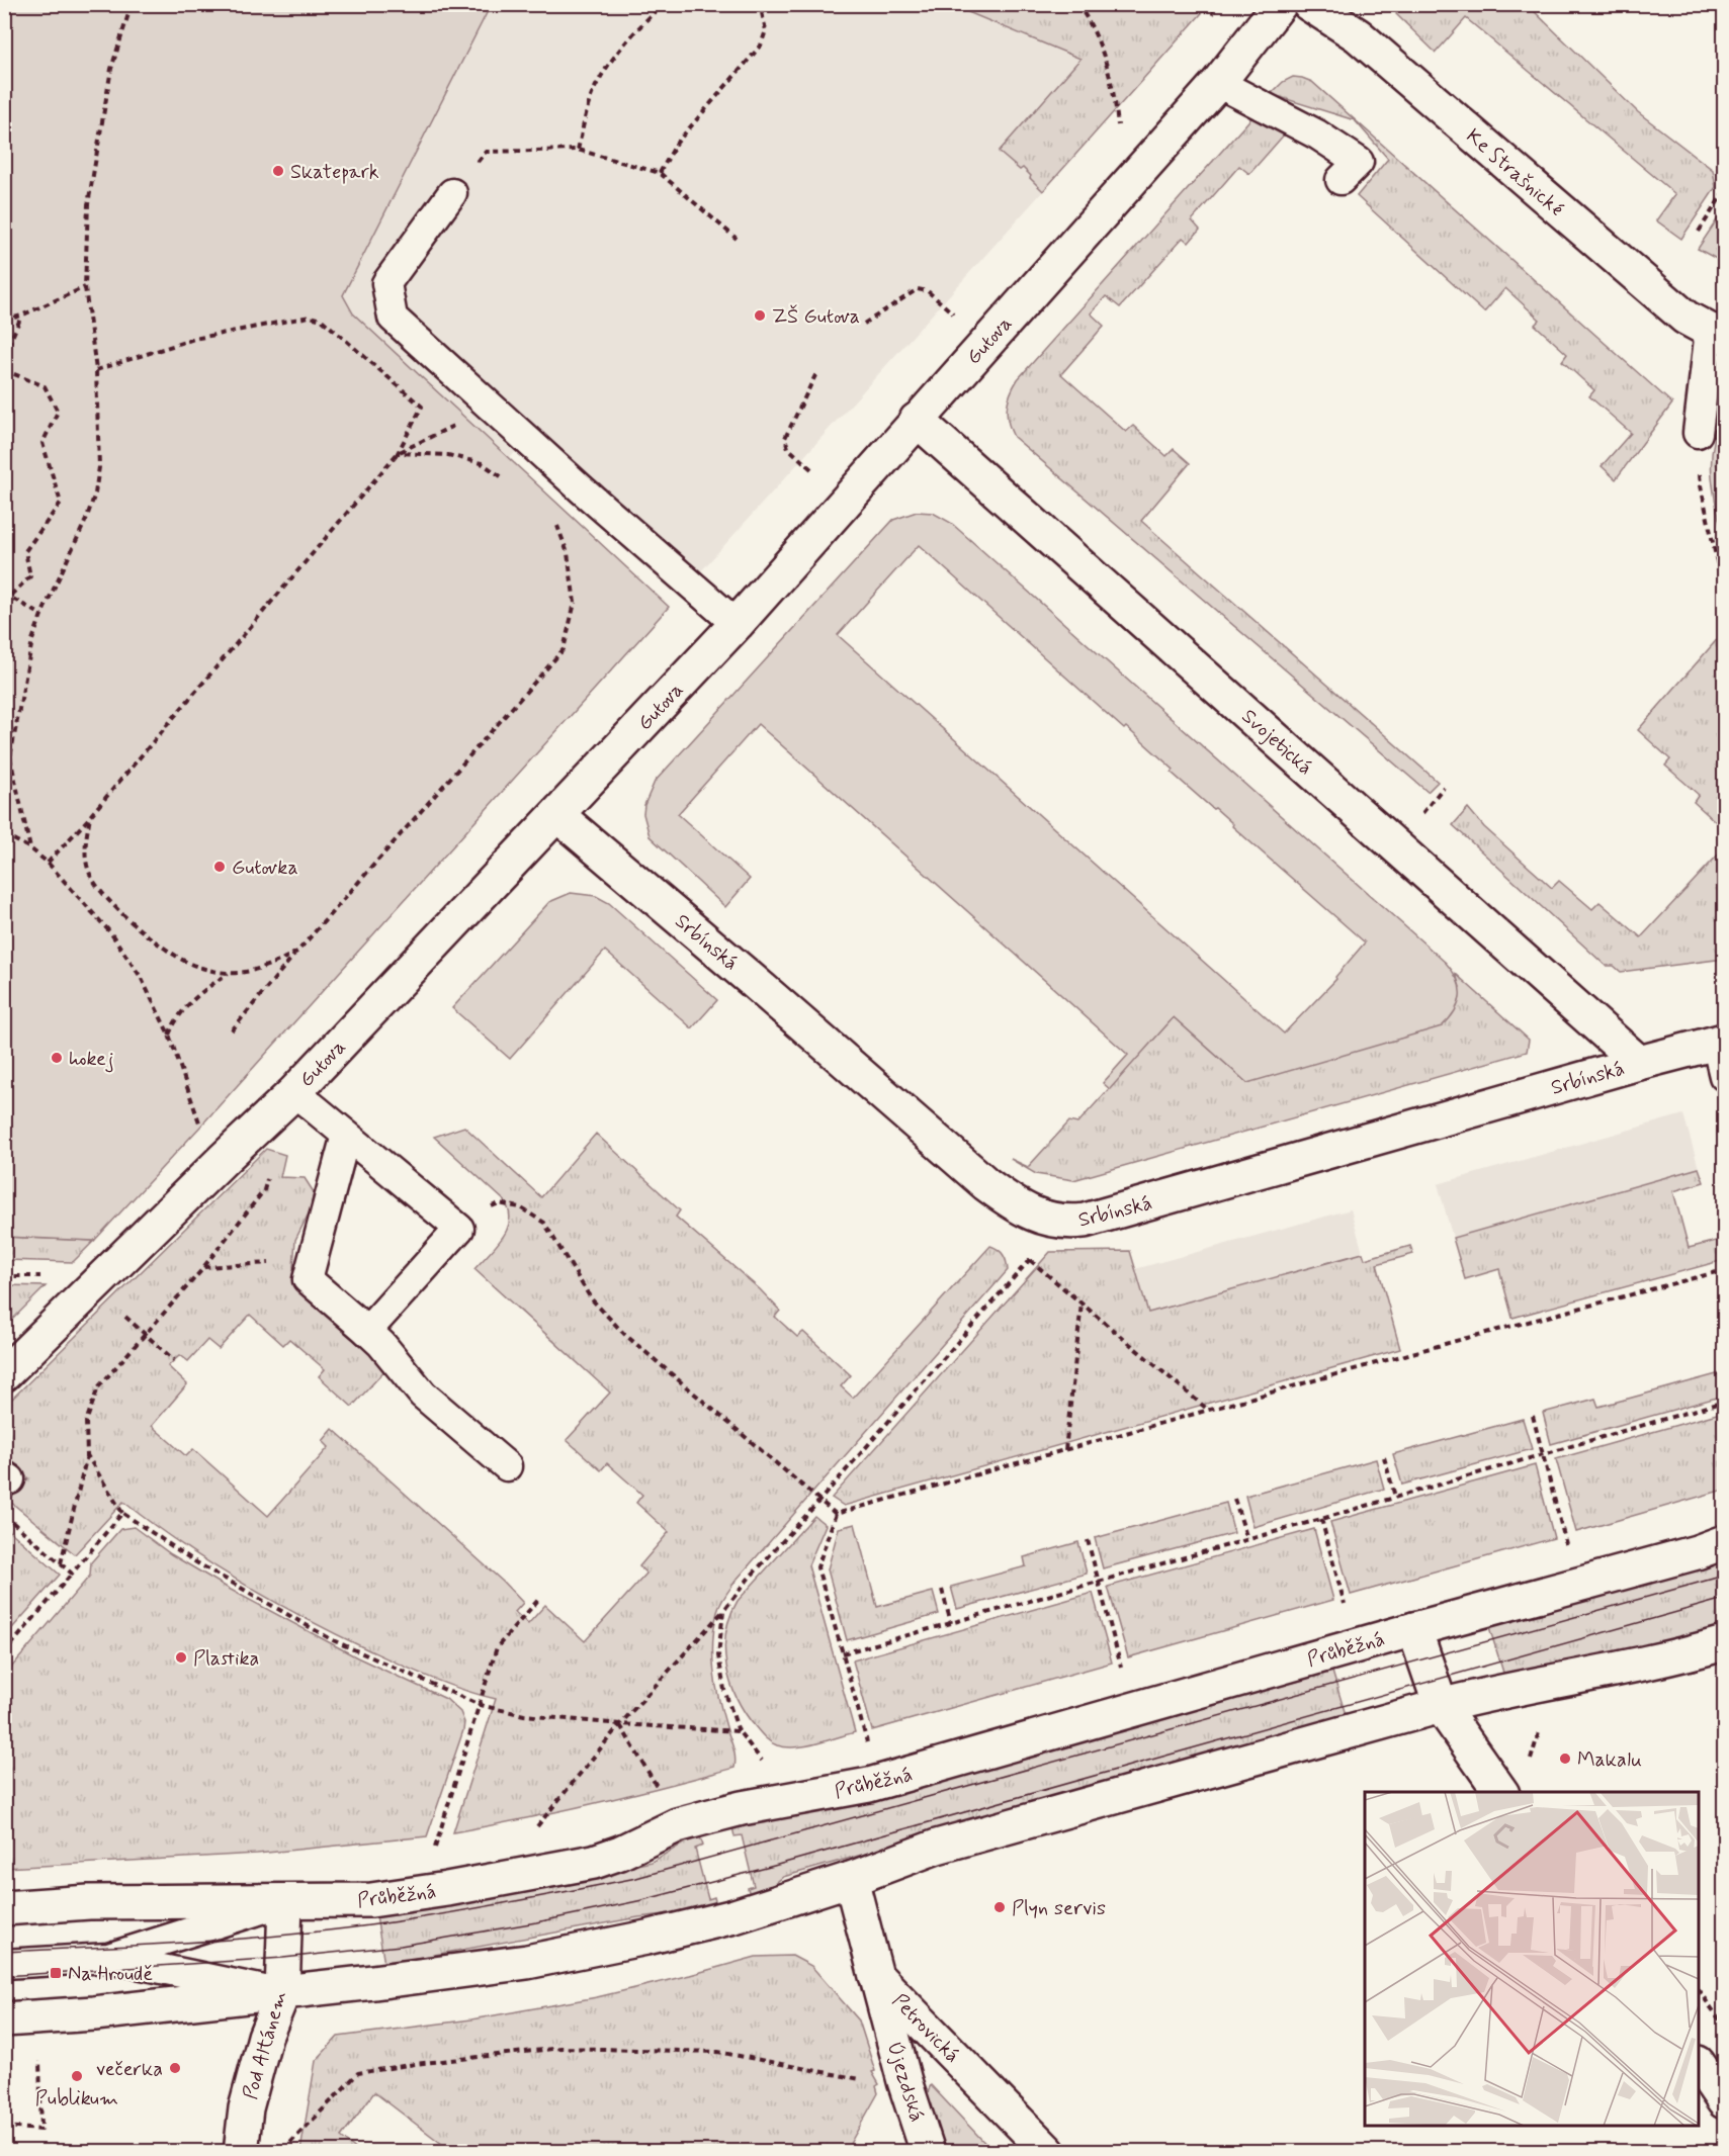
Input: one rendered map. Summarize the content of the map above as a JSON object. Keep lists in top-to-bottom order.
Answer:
{
  "streets": {
    "street": [
      "Ke Strašnické",
      "Gutova",
      "Svojetická",
      "Srbínská",
      "Průběžná",
      "Petrovická",
      "Pod Altánem",
      "Újezdská"
    ]
  },
  "crossings": [
    ["Gutova", "Svojetická"],
    ["Gutova", "Srbínská"],
    ["Svojetická", "Srbínská"],
    ["Průběžná", "Pod Altánem"],
    ["Petrovická", "Újezdská"]
  ],
  "places": {
    "other": [
      "Skatepark",
      "ZŠ Gutova",
      "Gutovka",
      "hokej",
      "Plastika",
      "Makalu",
      "Plyn servis",
      "večerka",
      "Publikum"
    ],
    "transit": ["Na Hroudě"]
  }
}
